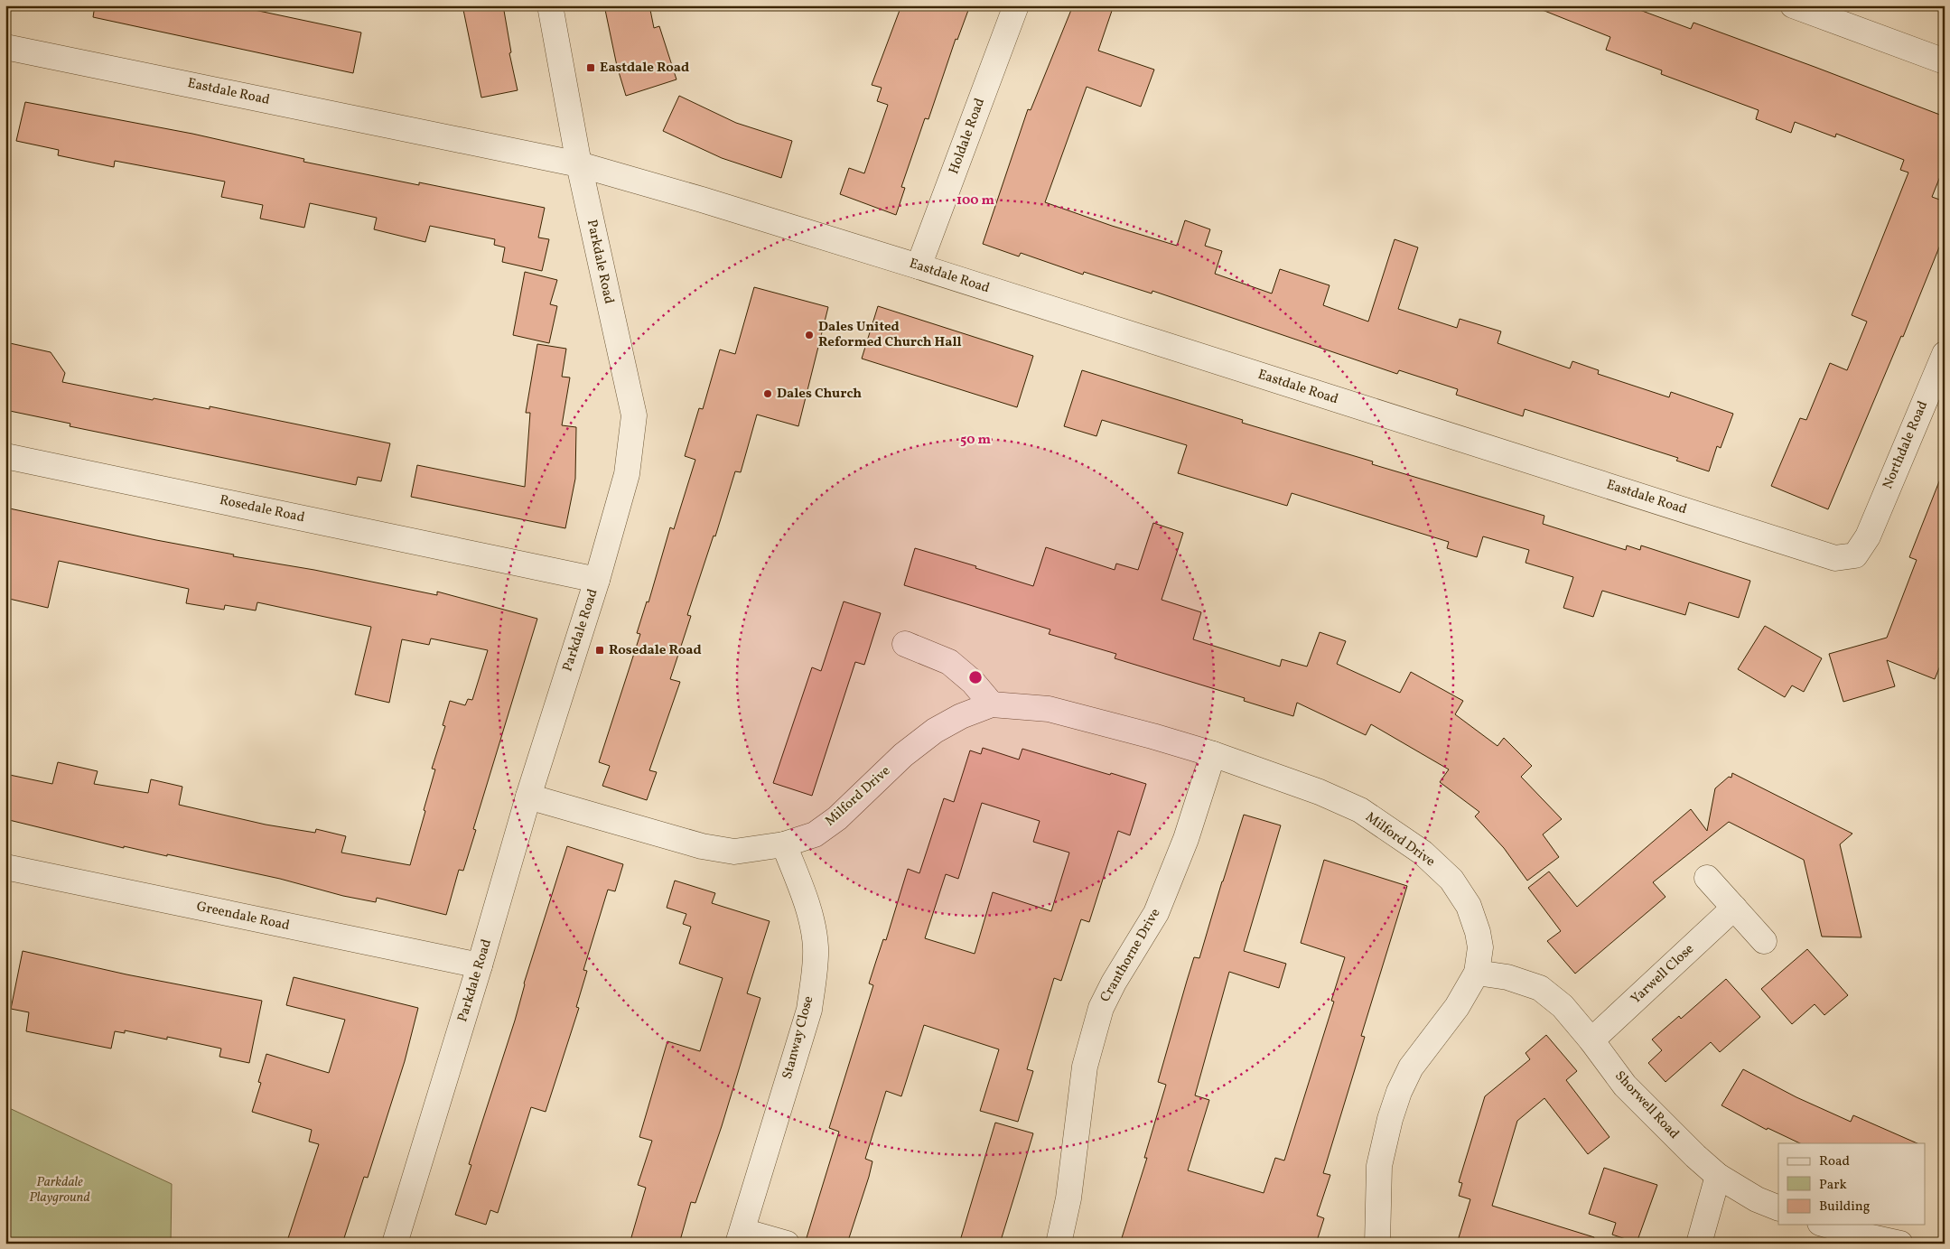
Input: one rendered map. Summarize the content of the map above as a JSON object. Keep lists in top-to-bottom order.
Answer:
{
  "streets": {
    "street": [
      "Eastdale Road",
      "Holdale Road",
      "Parkdale Road",
      "Northdale Road",
      "Rosedale Road",
      "Milford Drive",
      "Greendale Road",
      "Cranthorne Drive",
      "Yarwell Close",
      "Stanway Close",
      "Shorwell Road"
    ]
  },
  "crossings": [
    ["Eastdale Road", "Holdale Road"],
    ["Eastdale Road", "Parkdale Road"],
    ["Eastdale Road", "Northdale Road"],
    ["Parkdale Road", "Rosedale Road"],
    ["Parkdale Road", "Milford Drive"],
    ["Parkdale Road", "Greendale Road"],
    ["Milford Drive", "Cranthorne Drive"],
    ["Milford Drive", "Stanway Close"],
    ["Milford Drive", "Shorwell Road"],
    ["Yarwell Close", "Shorwell Road"]
  ],
  "parks": ["Parkdale Playground"],
  "places": {
    "transit": ["Eastdale Road", "Rosedale Road"],
    "other": ["Dales United Reformed Church Hall", "Dales Church"]
  },
  "legend": ["Road", "Park", "Building"],
  "rings": ["100 m", "50 m"]
}
